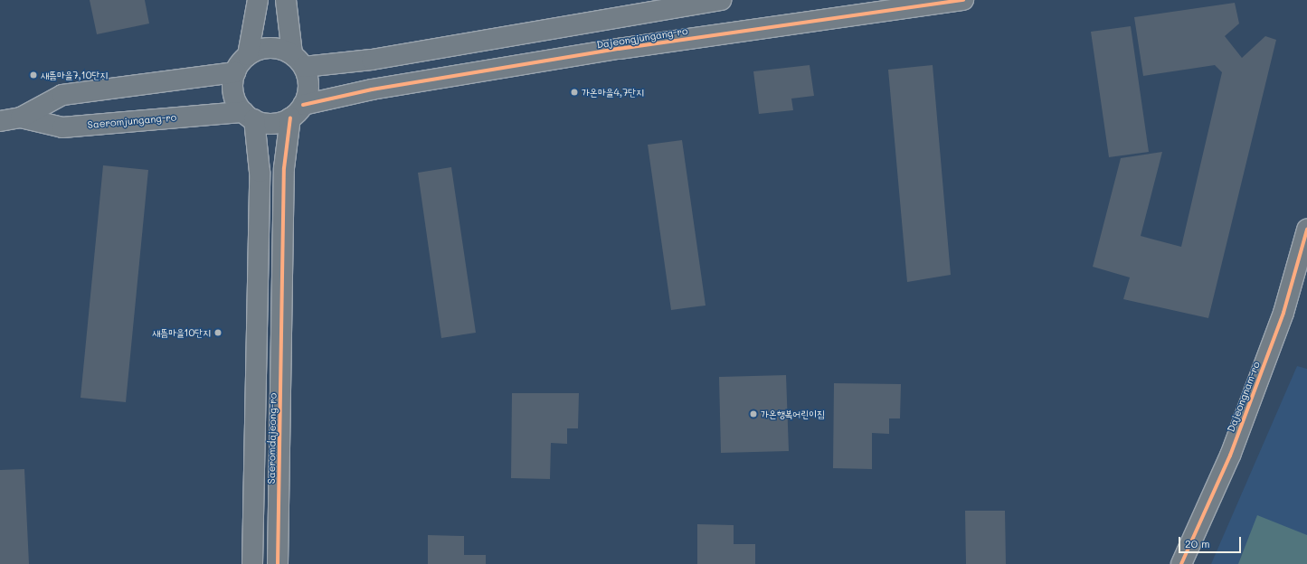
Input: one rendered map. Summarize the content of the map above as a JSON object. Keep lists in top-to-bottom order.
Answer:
{
  "streets": {
    "street": [
      "Dajeongjungang-ro",
      "Saeromjungang-ro",
      "Dajeongnam-ro",
      "Saeromdajeong-ro"
    ]
  },
  "crossings": [
    ["Dajeongjungang-ro", "Saeromjungang-ro"],
    ["Dajeongjungang-ro", "Saeromdajeong-ro"],
    ["Saeromjungang-ro", "Saeromdajeong-ro"]
  ],
  "places": [
    "새뜸마을7,10단지",
    "가온마을4,7단지",
    "새뜸마을10단지",
    "가온행복어린이집"
  ],
  "scale_bar": "20 m"
}
